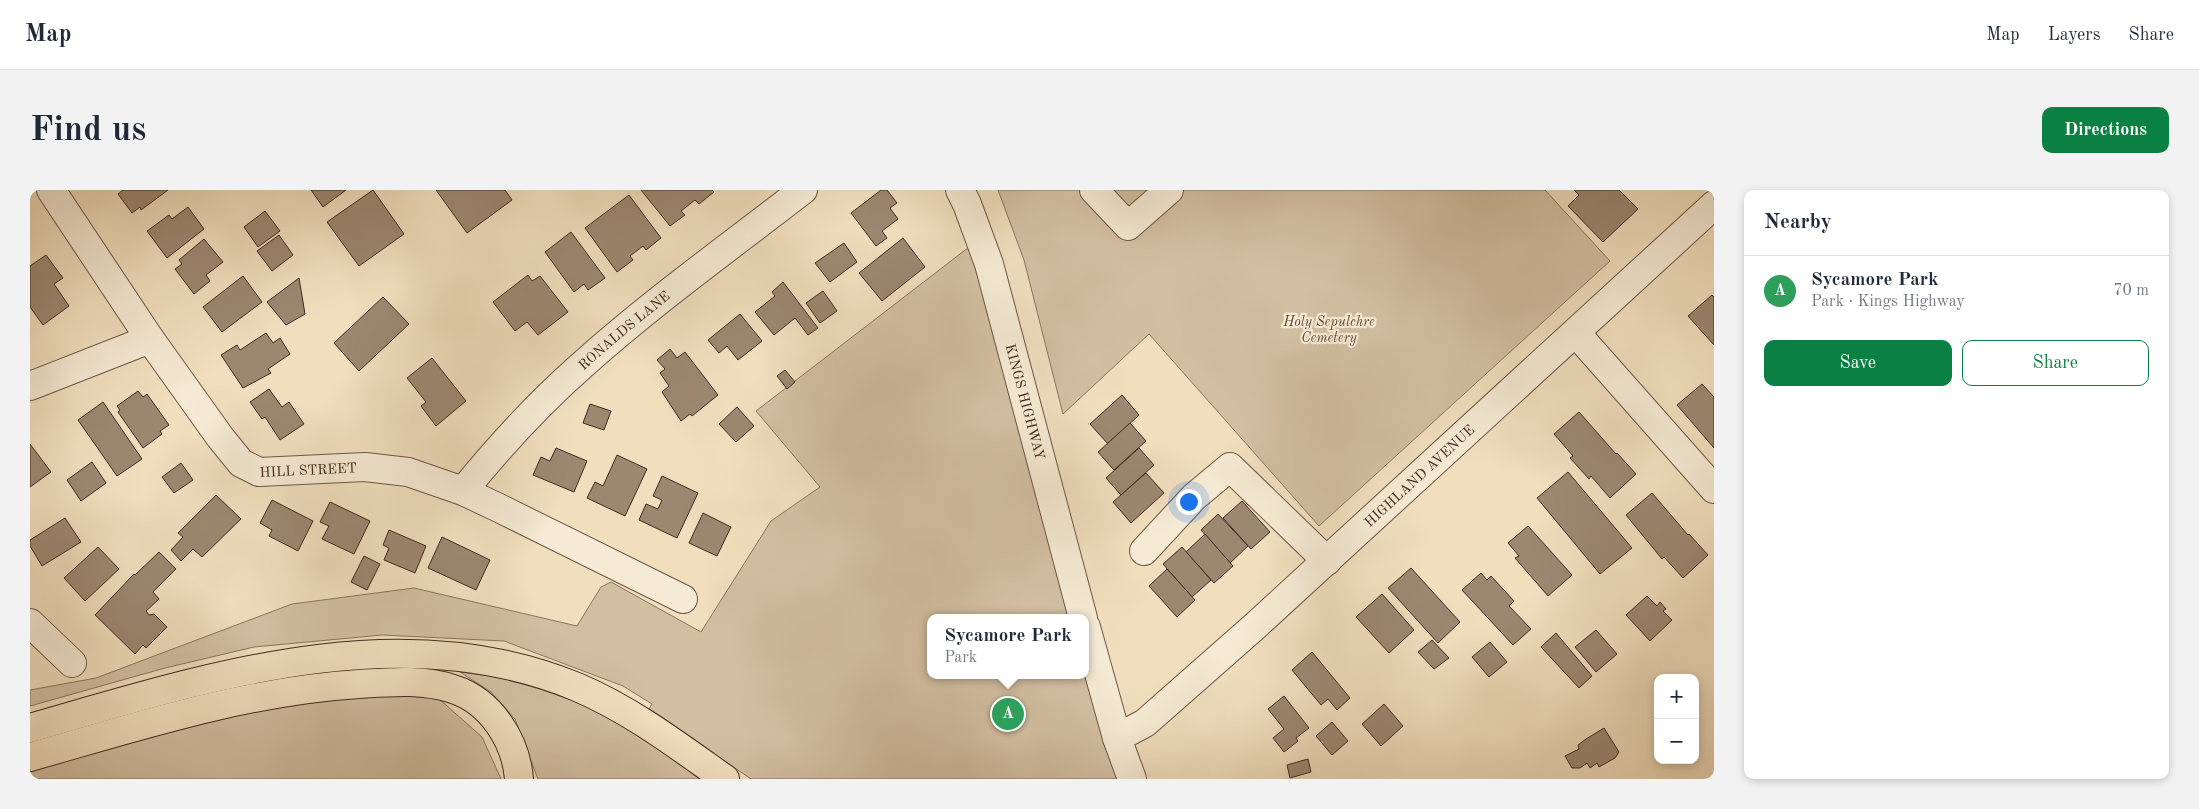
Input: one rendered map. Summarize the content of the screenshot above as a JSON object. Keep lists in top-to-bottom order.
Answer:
{
  "streets": {
    "street": [
      "RONALDS LANE",
      "KINGS HIGHWAY",
      "HILL STREET",
      "HIGHLAND AVENUE"
    ]
  },
  "crossings": [
    ["RONALDS LANE", "HILL STREET"]
  ],
  "parks": ["Holy Sepulchre Cemetery"],
  "page": {
    "header": "Map",
    "nav": ["Map", "Layers", "Share"],
    "buttons": [
      "Directions",
      ["Save", "Share"]
    ],
    "title": "Find us",
    "heading": "Nearby",
    "list": [
      {
        "mark": "A",
        "name": "Sycamore Park",
        "note": "Park · Kings Highway",
        "value": "70 m"
      }
    ],
    "popup": ["Sycamore Park", "Park"],
    "map_buttons": ["+", "−"],
    "pins": "A"
  }
}
